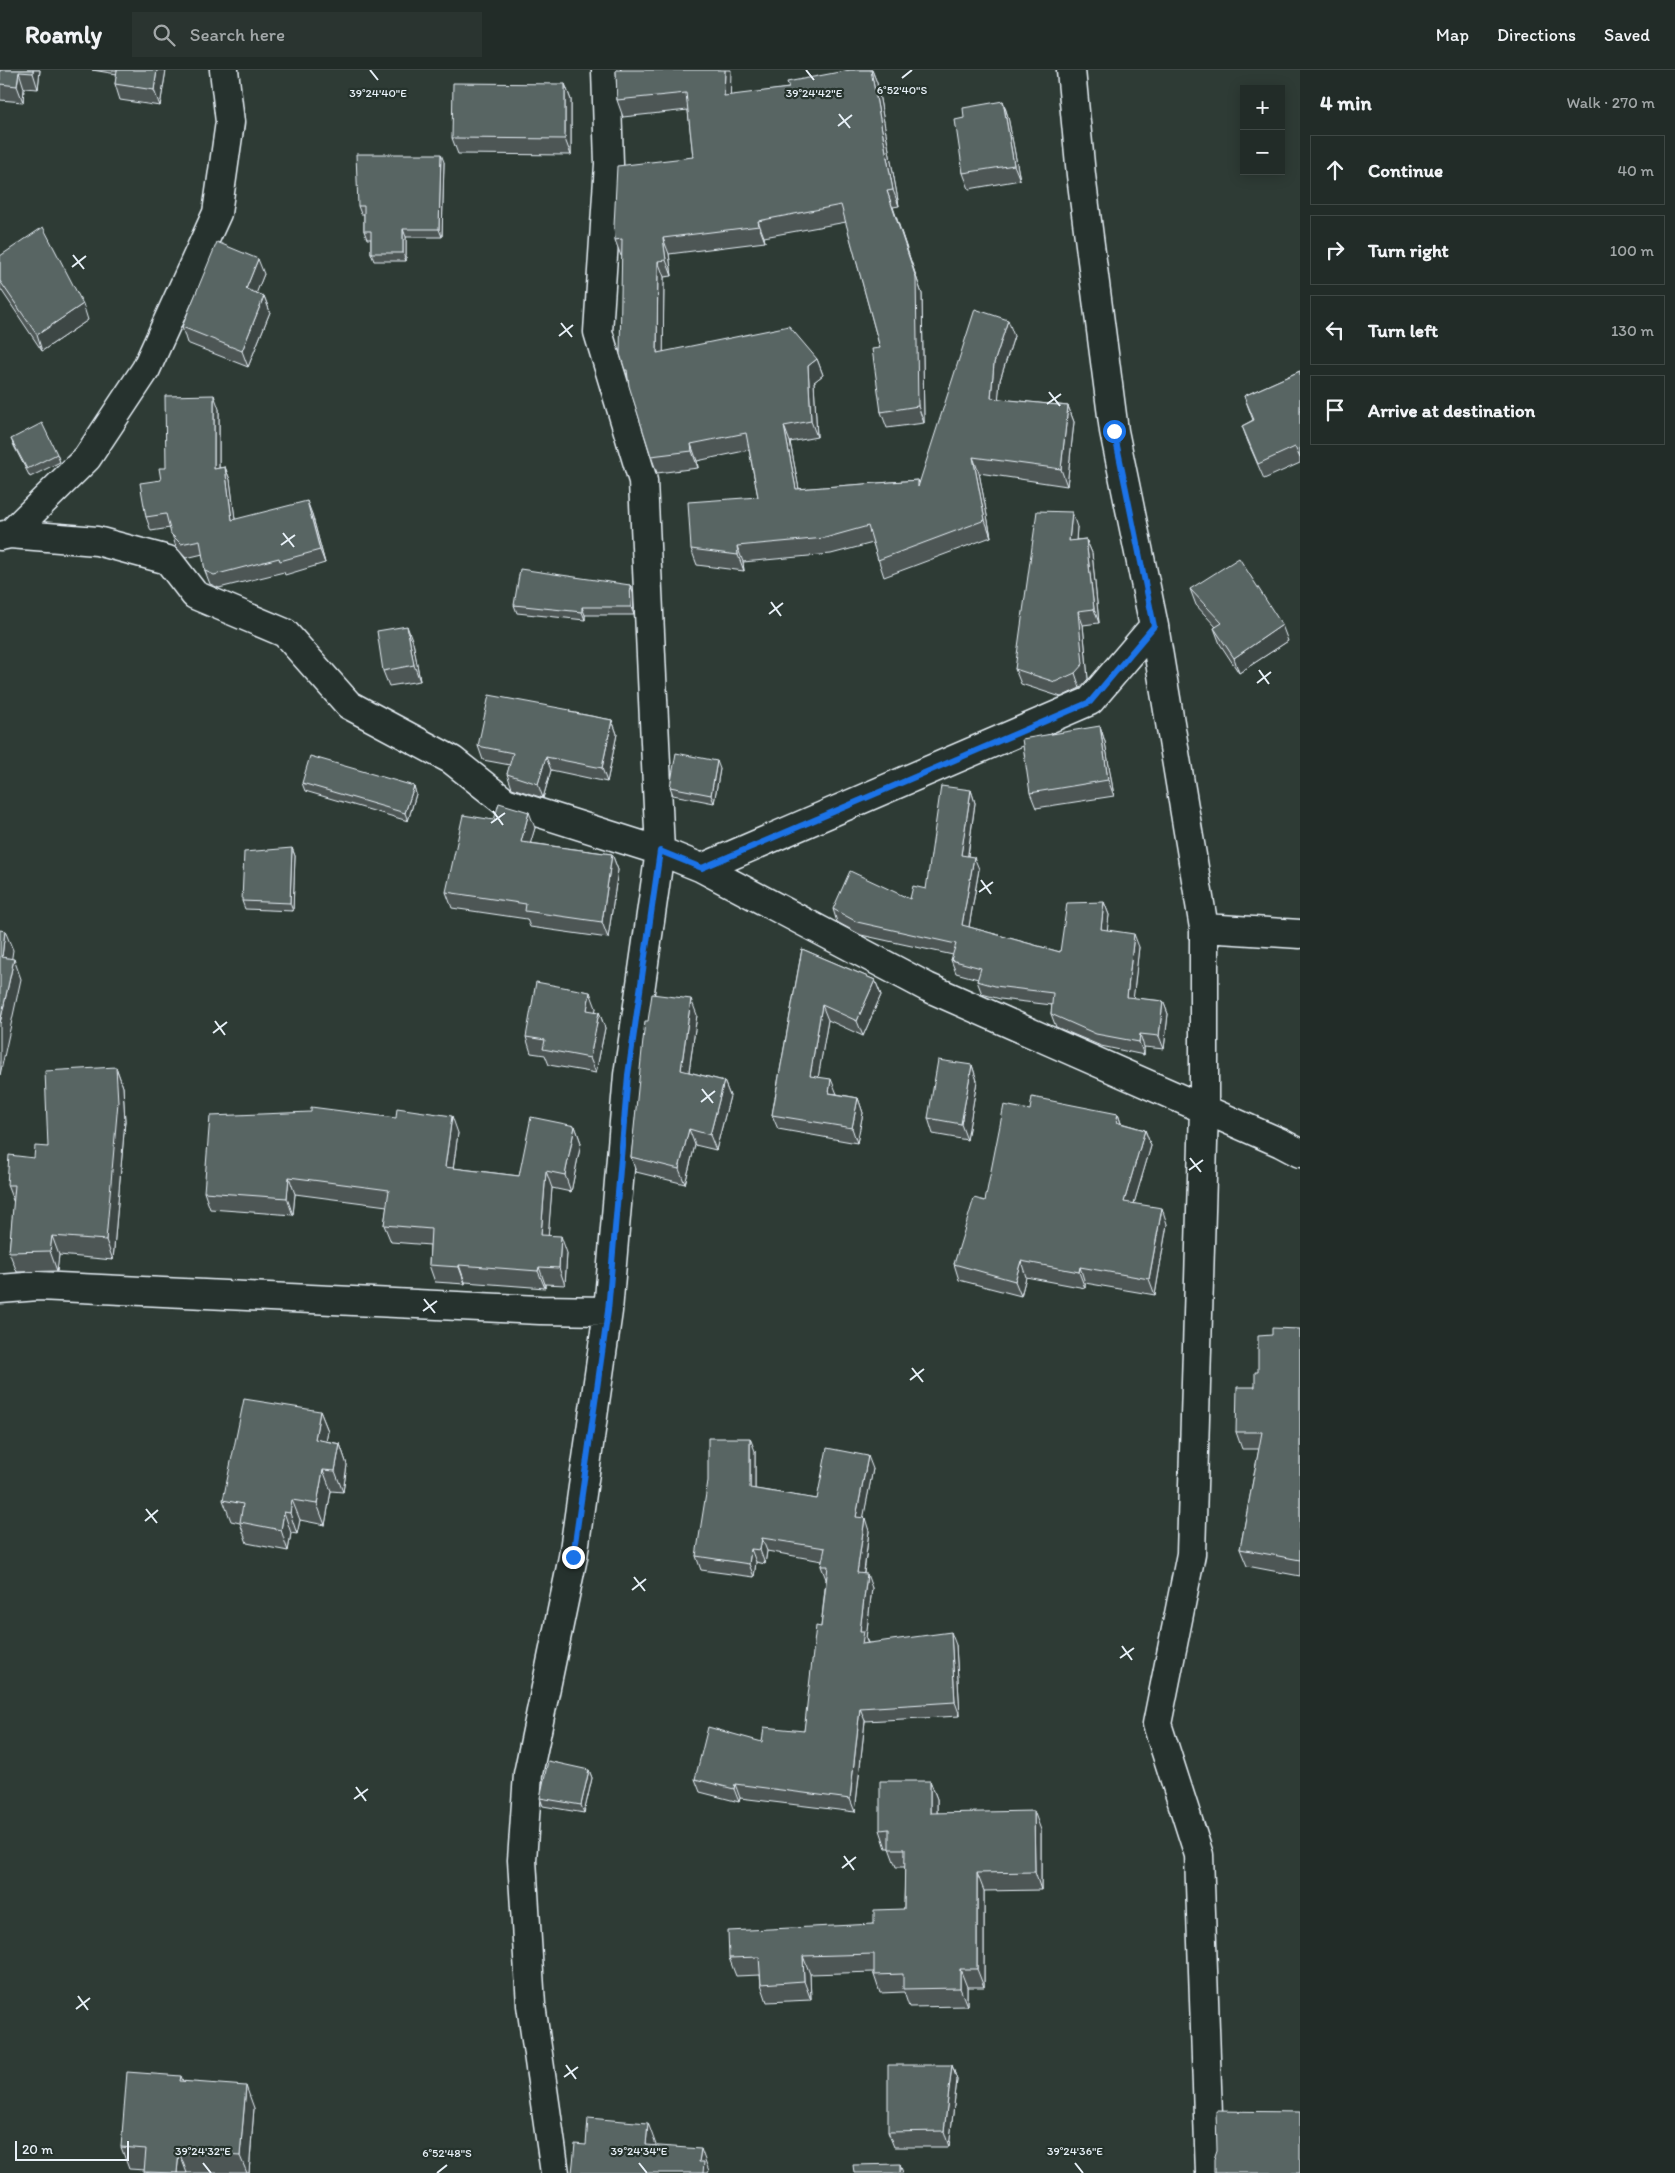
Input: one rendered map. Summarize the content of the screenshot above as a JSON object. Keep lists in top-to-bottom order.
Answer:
{
  "scale_bar": "20 m",
  "page": {
    "header": "Roamly",
    "search": "Search here",
    "nav": ["Map", "Directions", "Saved"],
    "heading": ["4 min", "Walk · 270 m"],
    "map_buttons": ["+", "−"],
    "list": [
      ["Continue", "40 m"],
      ["Turn right", "100 m"],
      ["Turn left", "130 m"],
      "Arrive at destination"
    ],
    "scale": "20 m"
  },
  "coordinates": [
    "6°52'40\"S",
    "39°24'40\"E",
    "39°24'42\"E",
    "39°24'32\"E",
    "39°24'34\"E",
    "39°24'36\"E",
    "6°52'48\"S"
  ]
}
